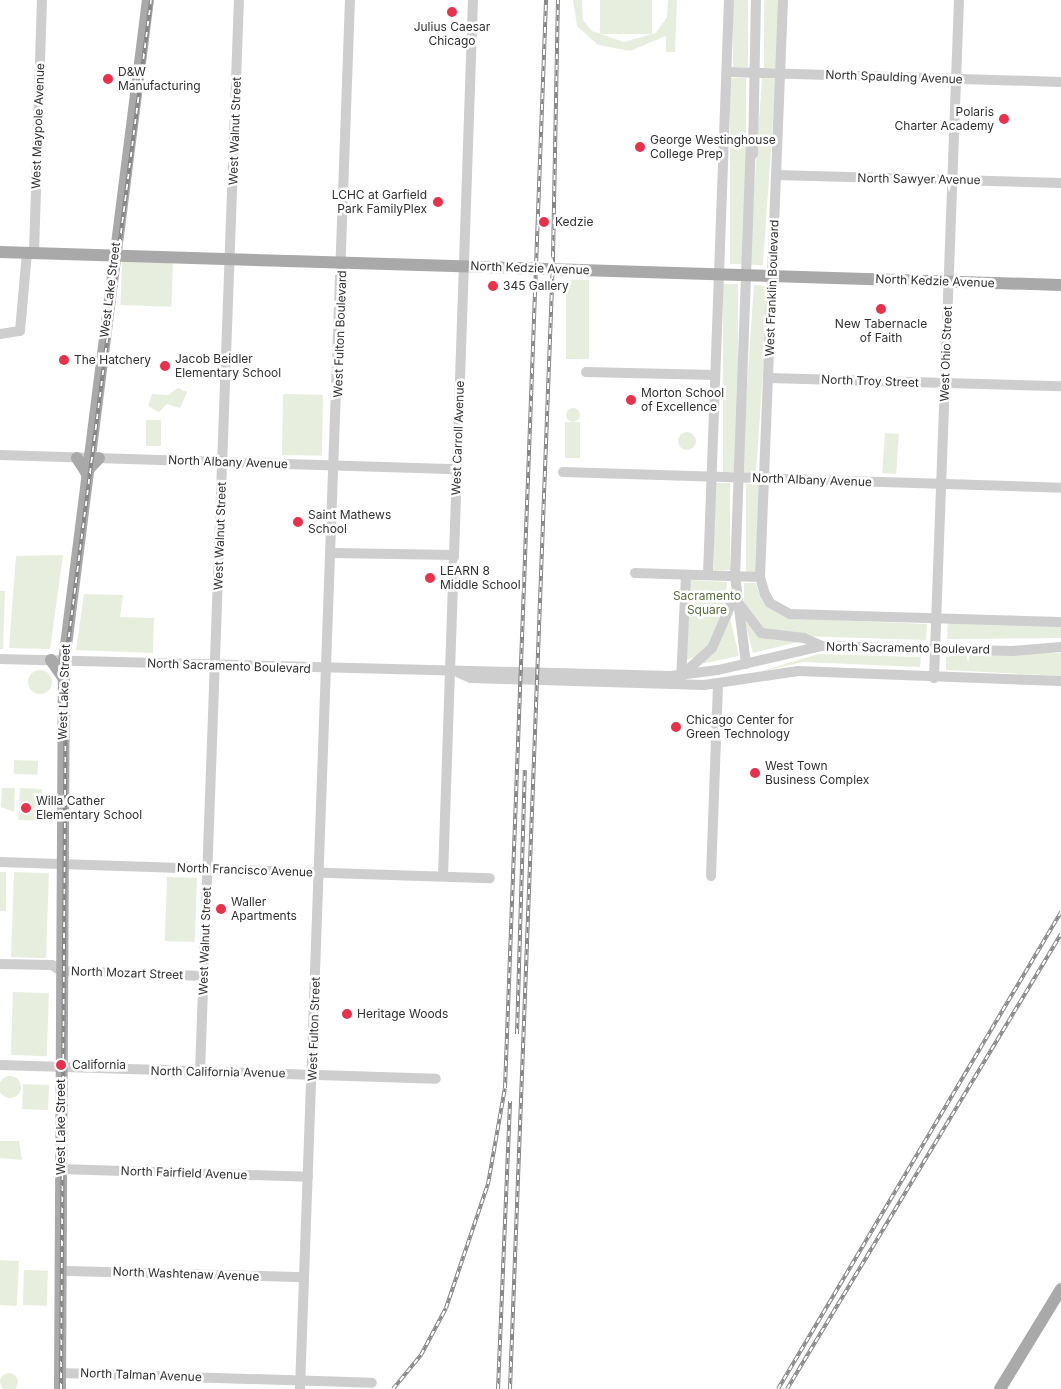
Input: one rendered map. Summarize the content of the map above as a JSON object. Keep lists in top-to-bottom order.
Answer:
{
  "streets": {
    "main road": ["North Kedzie Avenue", "West Lake Street"],
    "street": [
      "North Spaulding Avenue",
      "West Maypole Avenue",
      "West Walnut Street",
      "North Sawyer Avenue",
      "West Franklin Boulevard",
      "West Fulton Boulevard",
      "West Ohio Street",
      "North Troy Street",
      "West Carroll Avenue",
      "North Albany Avenue",
      "North Sacramento Boulevard",
      "North Francisco Avenue",
      "North Mozart Street",
      "West Fulton Street",
      "North California Avenue",
      "North Fairfield Avenue",
      "North Washtenaw Avenue",
      "North Talman Avenue"
    ]
  },
  "crossings": [
    ["North Spaulding Avenue", "West Franklin Boulevard"],
    ["North Spaulding Avenue", "West Ohio Street"],
    ["West Maypole Avenue", "North Kedzie Avenue"],
    ["West Walnut Street", "North Kedzie Avenue"],
    ["West Walnut Street", "North Albany Avenue"],
    ["West Walnut Street", "North Sacramento Boulevard"],
    ["West Walnut Street", "North Francisco Avenue"],
    ["West Walnut Street", "North Mozart Street"],
    ["West Walnut Street", "North California Avenue"],
    ["North Sawyer Avenue", "West Franklin Boulevard"],
    ["North Sawyer Avenue", "West Ohio Street"],
    ["North Kedzie Avenue", "West Franklin Boulevard"],
    ["North Kedzie Avenue", "West Lake Street"],
    ["North Kedzie Avenue", "West Fulton Boulevard"],
    ["North Kedzie Avenue", "West Ohio Street"],
    ["North Kedzie Avenue", "West Carroll Avenue"],
    ["West Franklin Boulevard", "North Troy Street"],
    ["West Franklin Boulevard", "North Albany Avenue"],
    ["West Franklin Boulevard", "North Sacramento Boulevard"],
    ["West Lake Street", "North Albany Avenue"],
    ["West Lake Street", "North Sacramento Boulevard"],
    ["West Lake Street", "North Francisco Avenue"],
    ["West Lake Street", "North Mozart Street"],
    ["West Lake Street", "North California Avenue"],
    ["West Lake Street", "North Fairfield Avenue"],
    ["West Lake Street", "North Washtenaw Avenue"],
    ["West Lake Street", "North Talman Avenue"],
    ["West Fulton Boulevard", "North Albany Avenue"],
    ["West Fulton Boulevard", "North Sacramento Boulevard"],
    ["West Fulton Boulevard", "West Fulton Street"],
    ["West Ohio Street", "North Troy Street"],
    ["West Ohio Street", "North Albany Avenue"],
    ["West Ohio Street", "North Sacramento Boulevard"],
    ["West Carroll Avenue", "North Albany Avenue"],
    ["West Carroll Avenue", "North Sacramento Boulevard"],
    ["West Carroll Avenue", "North Francisco Avenue"],
    ["North Sacramento Boulevard", "West Fulton Street"],
    ["North Francisco Avenue", "West Fulton Street"],
    ["West Fulton Street", "North California Avenue"],
    ["West Fulton Street", "North Fairfield Avenue"],
    ["West Fulton Street", "North Washtenaw Avenue"],
    ["West Fulton Street", "North Talman Avenue"]
  ],
  "parks": ["Sacramento Square"],
  "places": [
    "Julius Caesar Chicago",
    "D&W Manufacturing",
    "Polaris Charter Academy",
    "George Westinghouse College Prep",
    "LCHC at Garfield Park FamilyPlex",
    "Kedzie",
    "345 Gallery",
    "New Tabernacle of Faith",
    "The Hatchery",
    "Jacob Beidler Elementary School",
    "Morton School of Excellence",
    "Saint Mathews School",
    "LEARN 8 Middle School",
    "Chicago Center for Green Technology",
    "West Town Business Complex",
    "Willa Cather Elementary School",
    "Waller Apartments",
    "Heritage Woods",
    "California"
  ]
}
